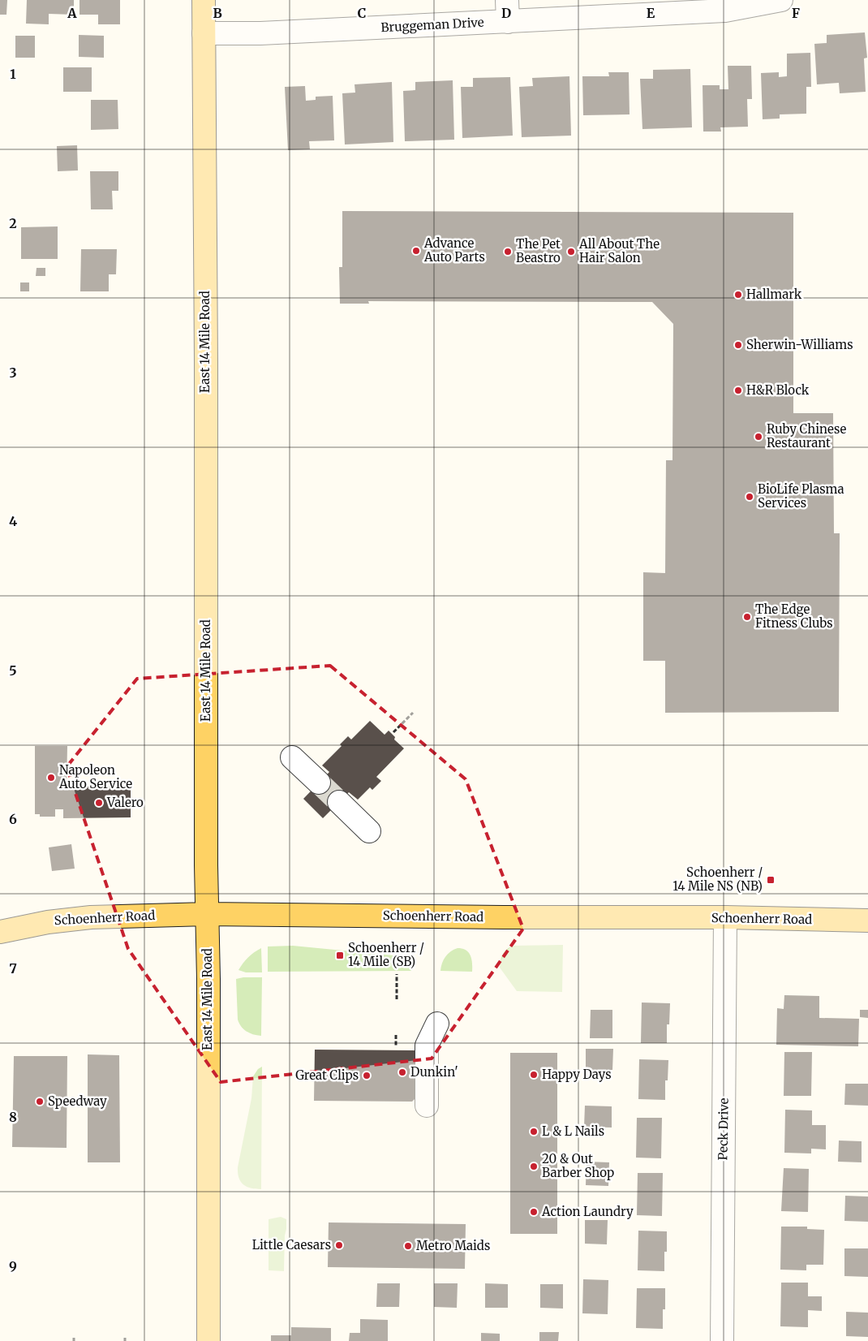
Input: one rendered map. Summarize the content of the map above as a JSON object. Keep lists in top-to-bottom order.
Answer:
{
  "streets": {
    "main road": ["East 14 Mile Road", "Schoenherr Road"],
    "street": ["Bruggeman Drive", "Peck Drive"]
  },
  "crossings": [
    ["Bruggeman Drive", "East 14 Mile Road"],
    ["East 14 Mile Road", "Schoenherr Road"],
    ["Schoenherr Road", "Peck Drive"]
  ],
  "places": {
    "other": [
      "Advance Auto Parts",
      "The Pet Beastro",
      "All About The Hair Salon",
      "Hallmark",
      "Sherwin-Williams",
      "H&R Block",
      "Ruby Chinese Restaurant",
      "BioLife Plasma Services",
      "The Edge Fitness Clubs",
      "Napoleon Auto Service",
      "Valero",
      "Dunkin'",
      "Happy Days",
      "Great Clips",
      "Speedway",
      "L & L Nails",
      "20 & Out Barber Shop",
      "Action Laundry",
      "Little Caesars",
      "Metro Maids"
    ],
    "transit": ["Schoenherr / 14 Mile NS (NB)", "Schoenherr / 14 Mile (SB)"]
  },
  "grid": {
    "columns": [
      "A",
      "B",
      "C",
      "D",
      "E",
      "F"
    ],
    "rows": [
      "1",
      "2",
      "3",
      "4",
      "5",
      "6",
      "7",
      "8",
      "9"
    ]
  }
}
